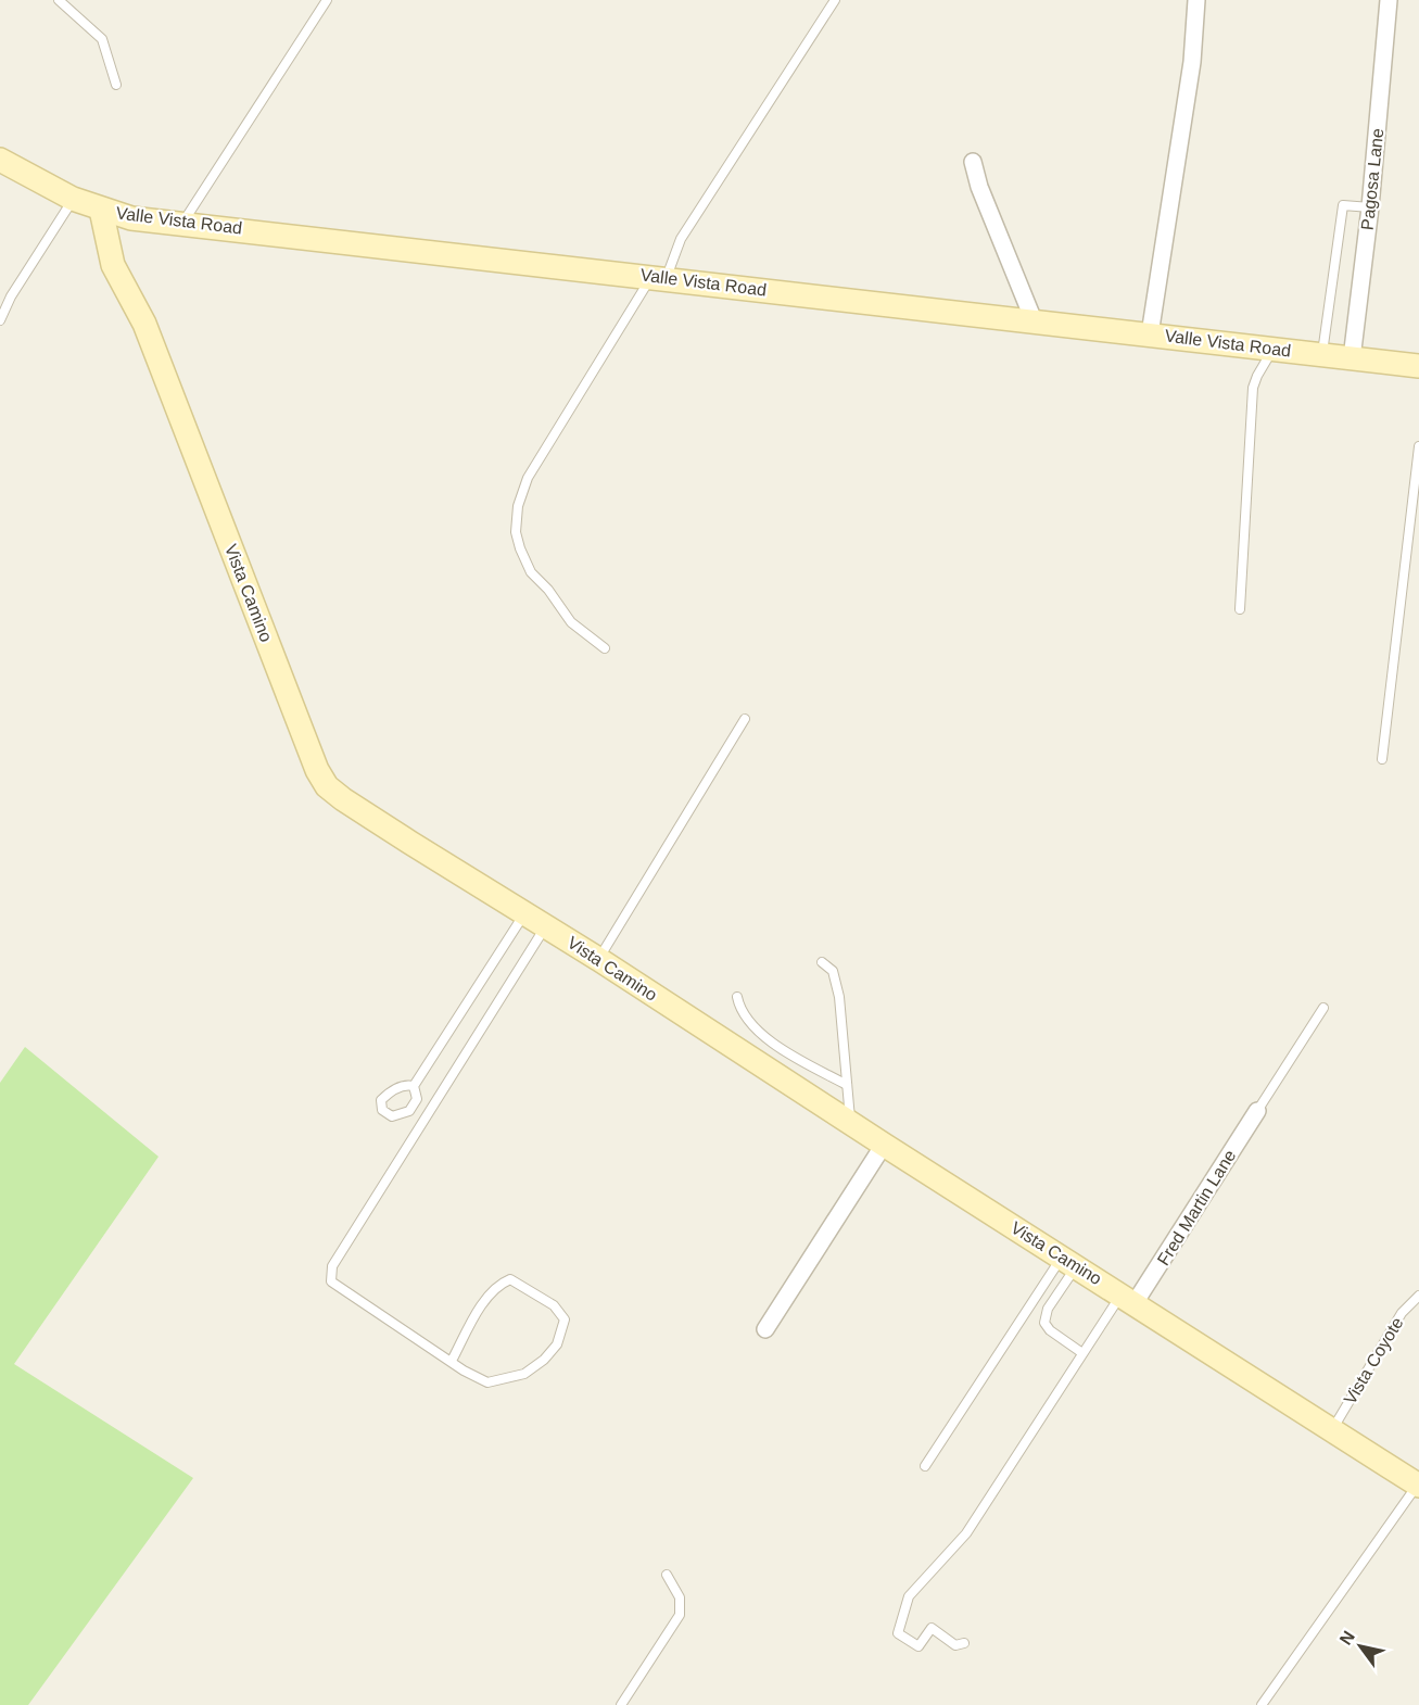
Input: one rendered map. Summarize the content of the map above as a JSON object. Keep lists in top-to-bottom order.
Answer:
{
  "streets": {
    "street": [
      "Pagosa Lane",
      "Valle Vista Road",
      "Vista Camino",
      "Fred Martin Lane"
    ],
    "lane": ["Vista Coyote"]
  },
  "crossings": [
    ["Pagosa Lane", "Valle Vista Road"],
    ["Valle Vista Road", "Vista Camino"],
    ["Vista Camino", "Fred Martin Lane"],
    ["Vista Camino", "Vista Coyote"]
  ],
  "north": "top left"
}
